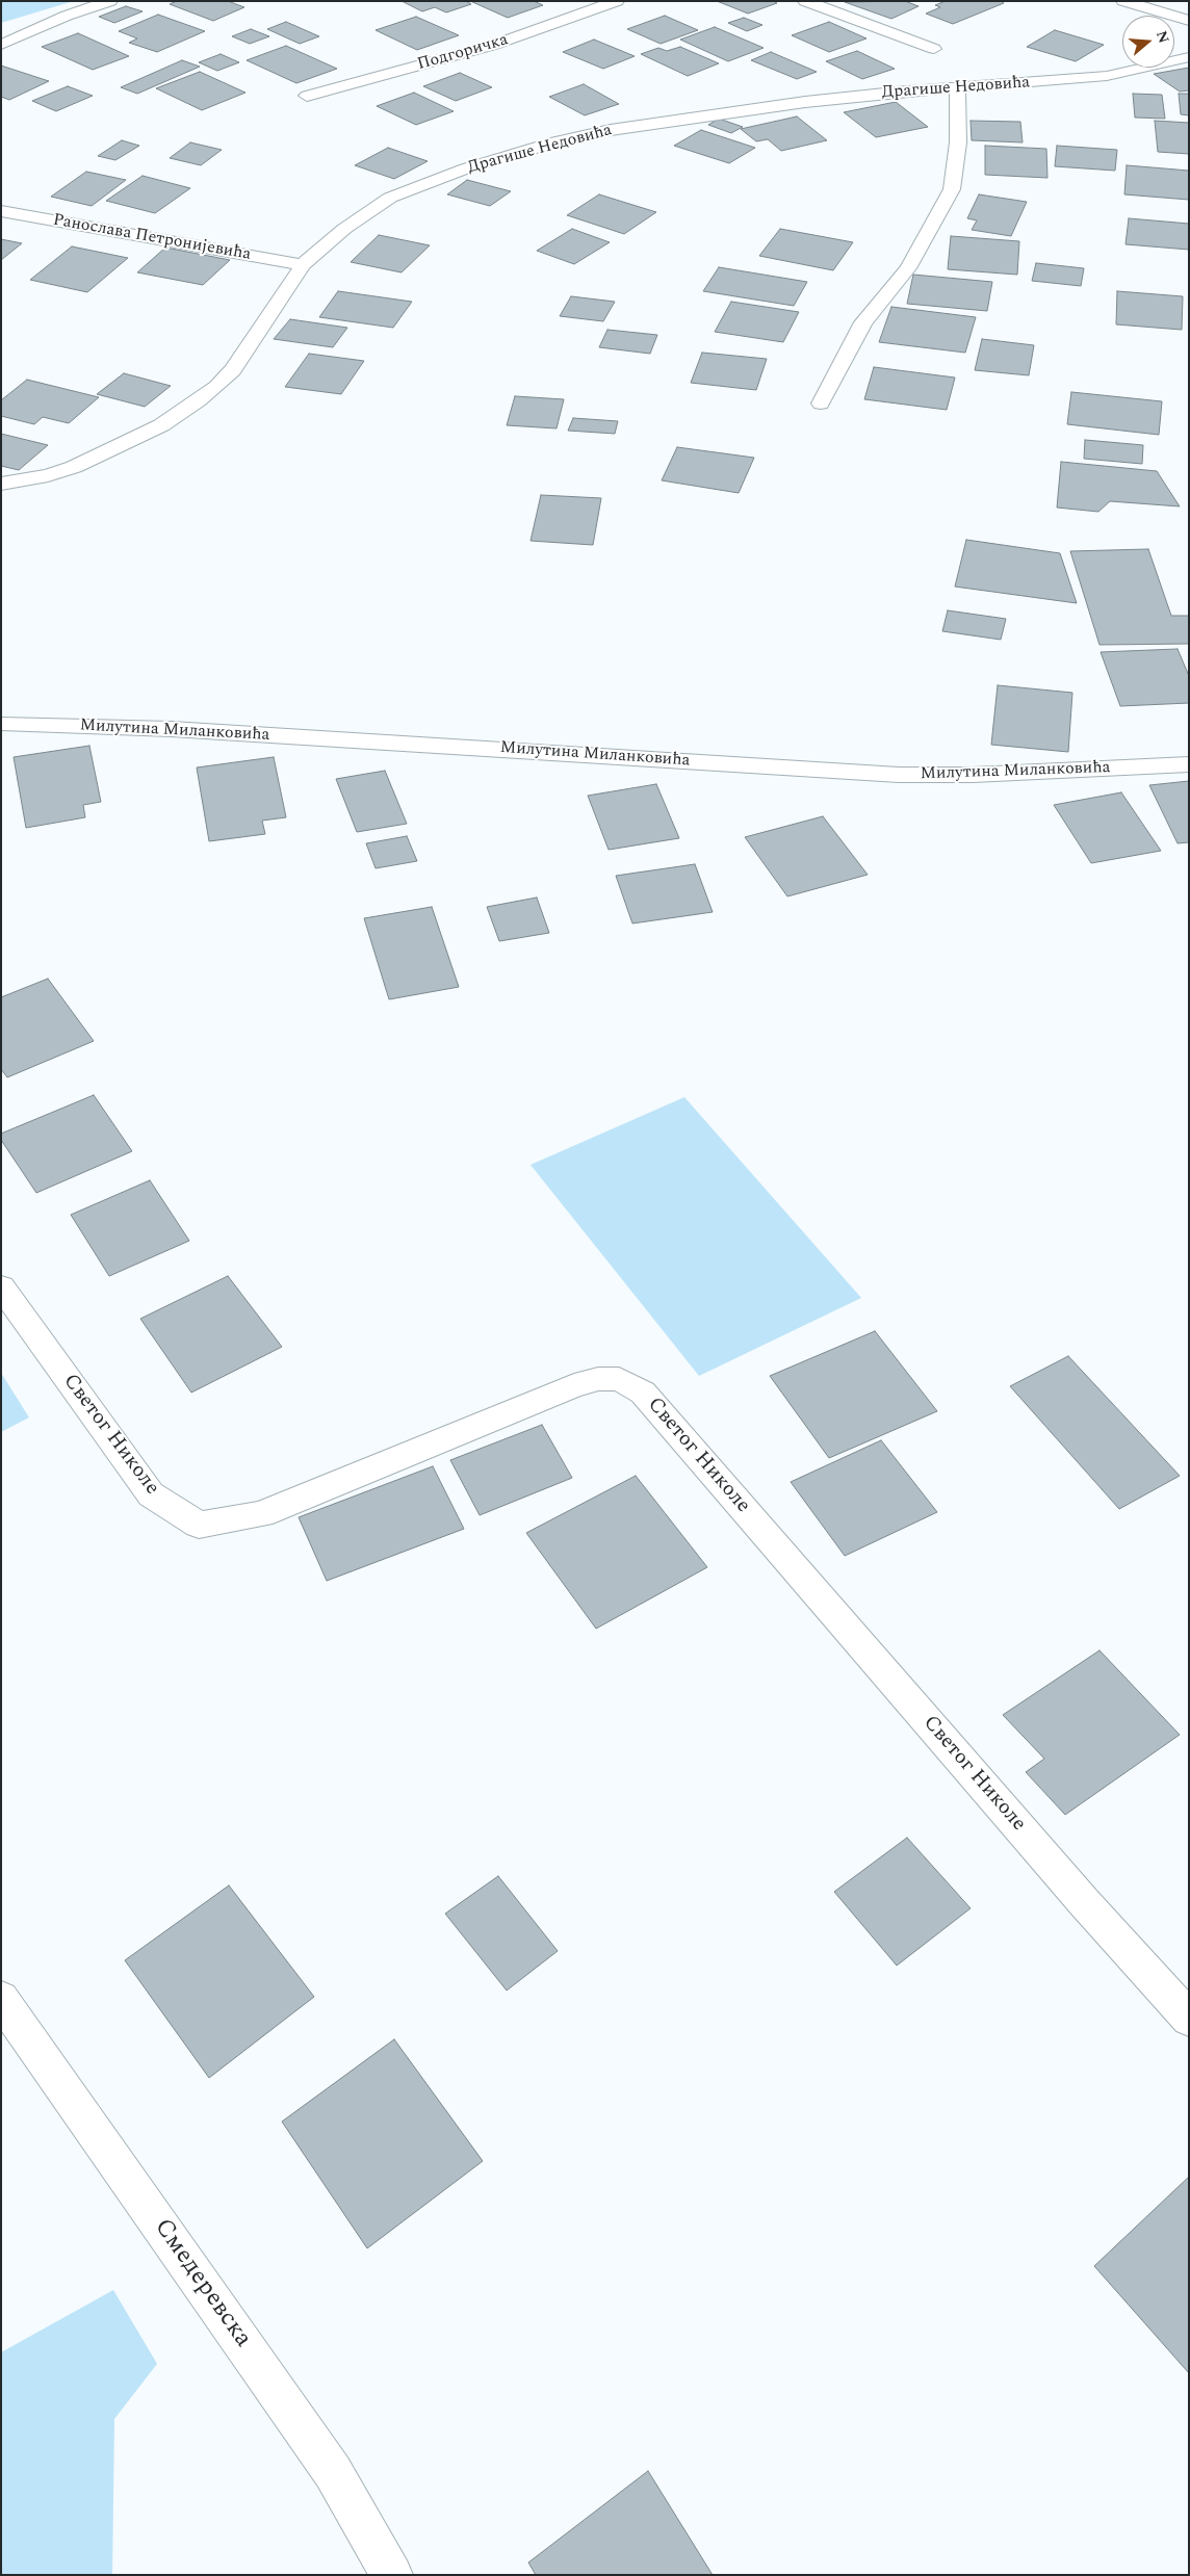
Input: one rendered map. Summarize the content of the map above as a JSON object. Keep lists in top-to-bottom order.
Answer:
{
  "streets": {
    "street": [
      "Подгоричка",
      "Драгише Недовића",
      "Ранослава Петронијевића",
      "Милутина Миланковића",
      "Светог Николе",
      "Смедеревска"
    ]
  },
  "crossings": [
    ["Драгише Недовића", "Ранослава Петронијевића"]
  ],
  "north": "right"
}
